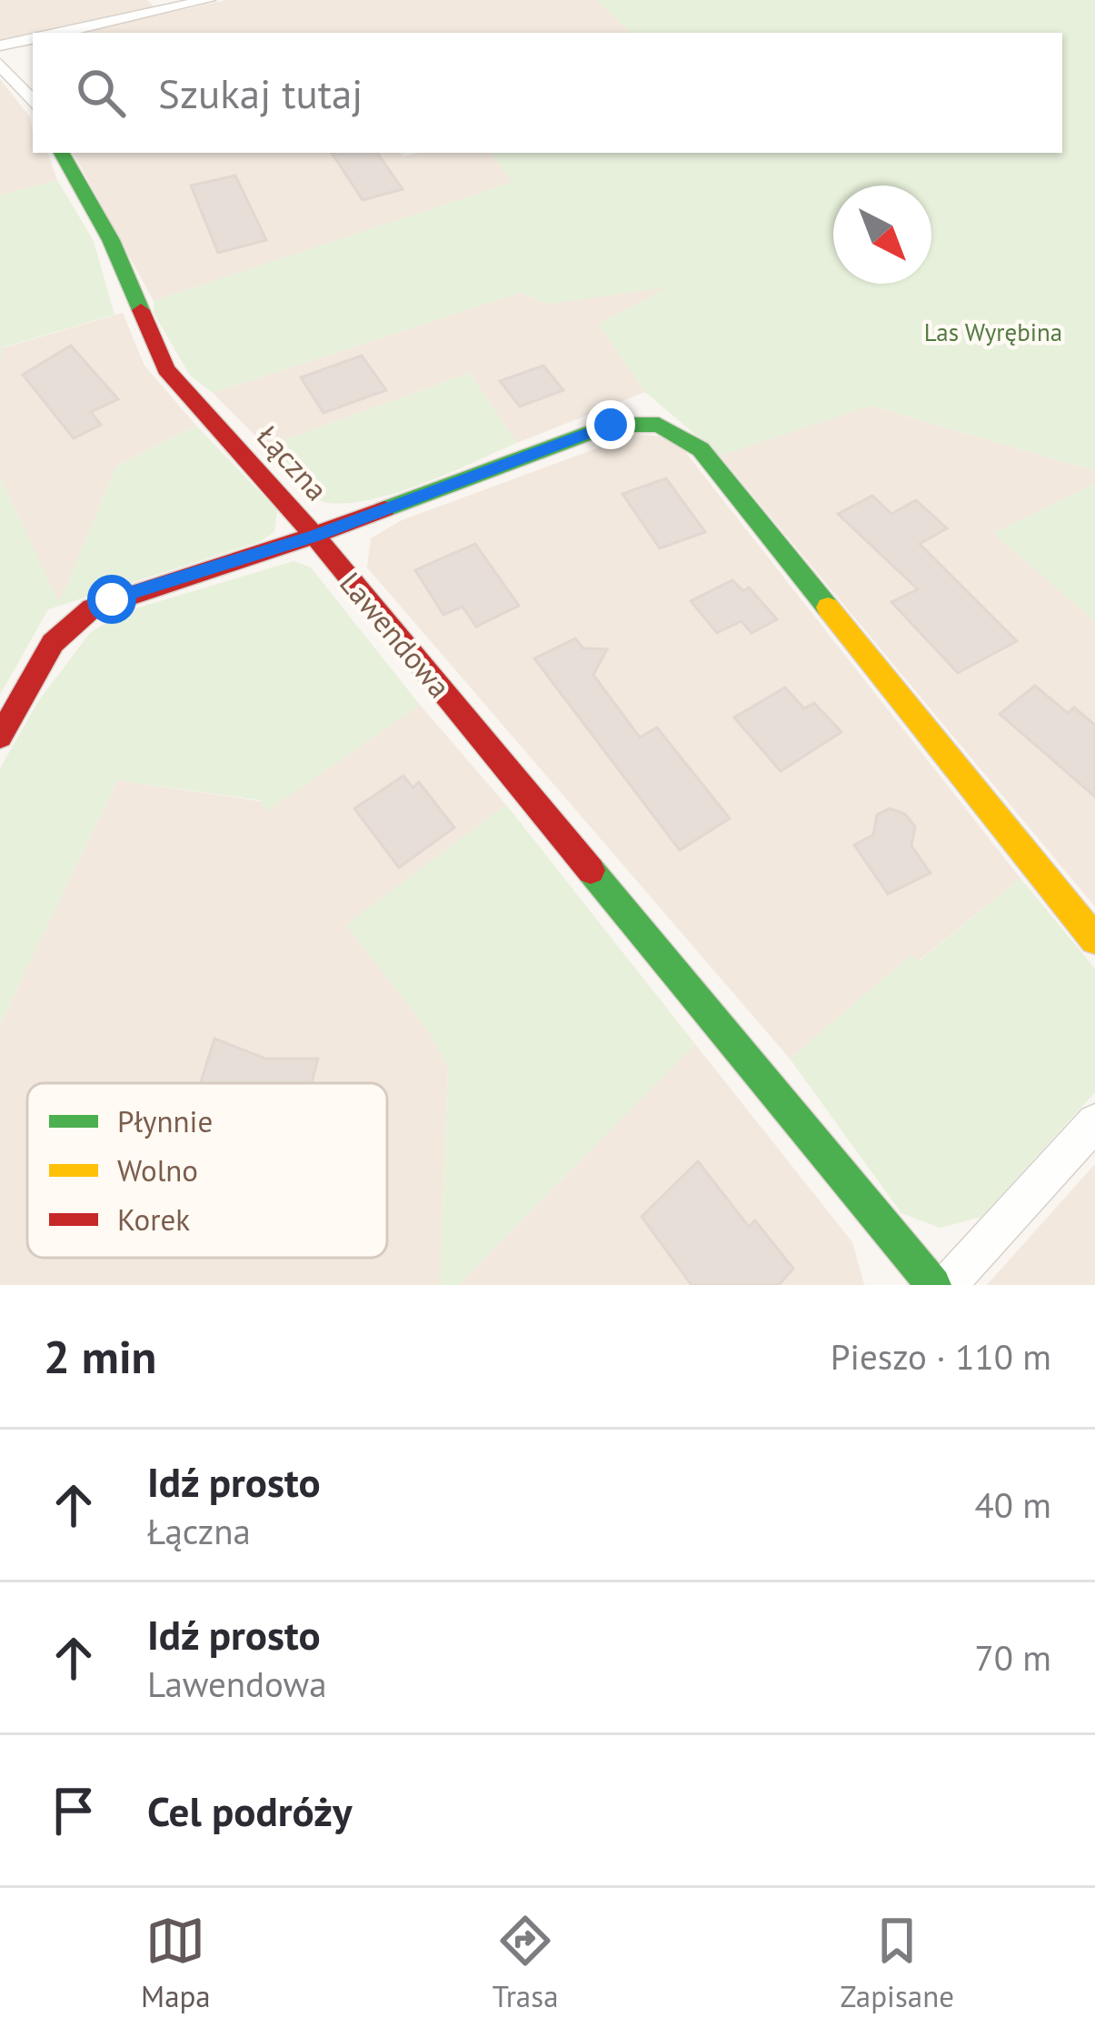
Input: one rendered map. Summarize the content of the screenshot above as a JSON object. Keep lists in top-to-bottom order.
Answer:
{
  "streets": {
    "street": ["Łączna", "Lawendowa"]
  },
  "crossings": [
    ["Łączna", "Lawendowa"]
  ],
  "parks": ["Las Wyrębina"],
  "legend": ["Płynnie", "Wolno", "Korek"],
  "north": "bottom right",
  "page": {
    "search": "Szukaj tutaj",
    "heading": ["2 min", "Pieszo · 110 m"],
    "list": [
      ["Idź prosto", "Łączna", "40 m"],
      ["Idź prosto", "Lawendowa", "70 m"],
      "Cel podróży"
    ],
    "nav": ["Mapa", "Trasa", "Zapisane"]
  }
}
